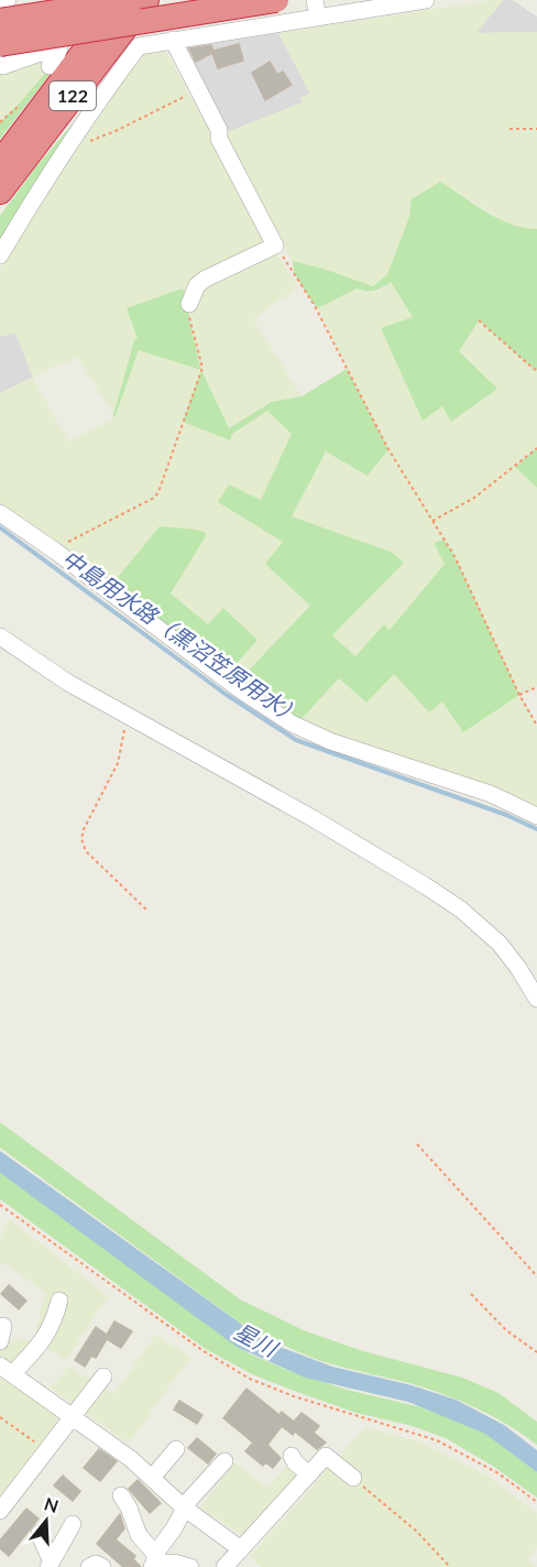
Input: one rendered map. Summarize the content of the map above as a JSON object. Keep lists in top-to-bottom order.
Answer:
{
  "streets": {
    "highway": ["122"]
  },
  "water": ["中島用水路（黒沼笠原用水）", "星川"],
  "north": "top"
}
